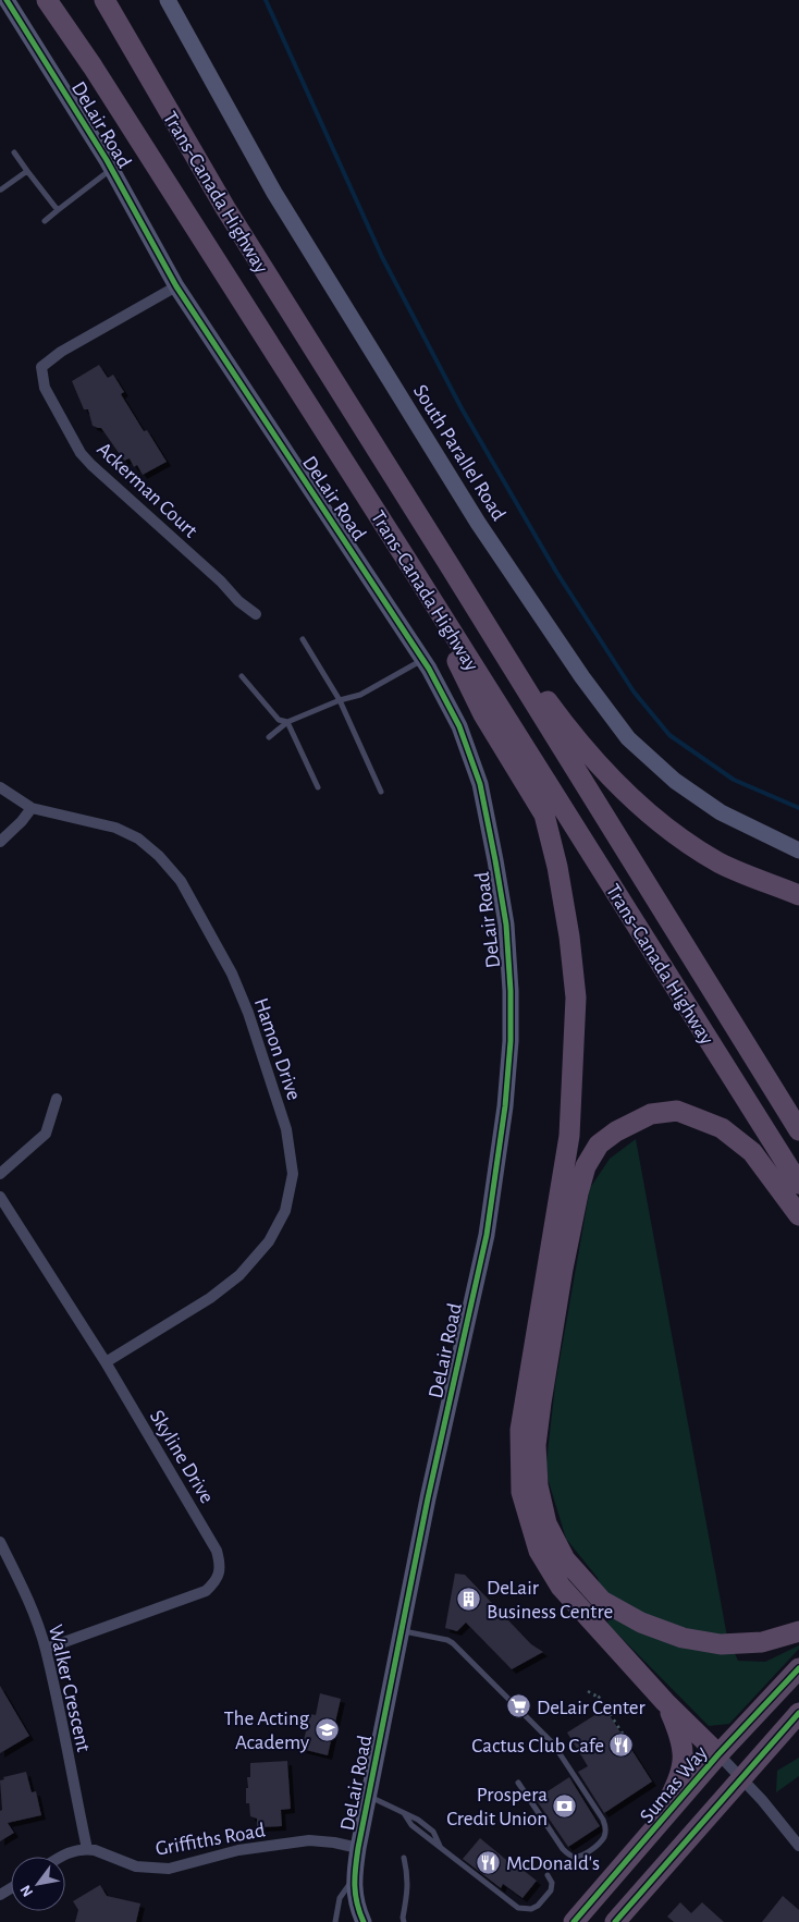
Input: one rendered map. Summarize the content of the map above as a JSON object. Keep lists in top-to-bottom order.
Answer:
{
  "streets": {
    "highway": ["Trans-Canada Highway", "Sumas Way"],
    "street": [
      "DeLair Road",
      "South Parallel Road",
      "Ackerman Court",
      "Hamon Drive",
      "Skyline Drive",
      "Walker Crescent",
      "Griffiths Road"
    ]
  },
  "crossings": [
    ["DeLair Road", "Ackerman Court"],
    ["DeLair Road", "Griffiths Road"],
    ["Hamon Drive", "Skyline Drive"],
    ["Skyline Drive", "Walker Crescent"],
    ["Walker Crescent", "Griffiths Road"]
  ],
  "places": {
    "building": ["DeLair Business Centre"],
    "supermarket": ["DeLair Center"],
    "school or university": ["The Acting Academy"],
    "restaurant": ["Cactus Club Cafe", "McDonald's"],
    "bank": ["Prospera Credit Union"]
  },
  "north": "bottom left"
}
